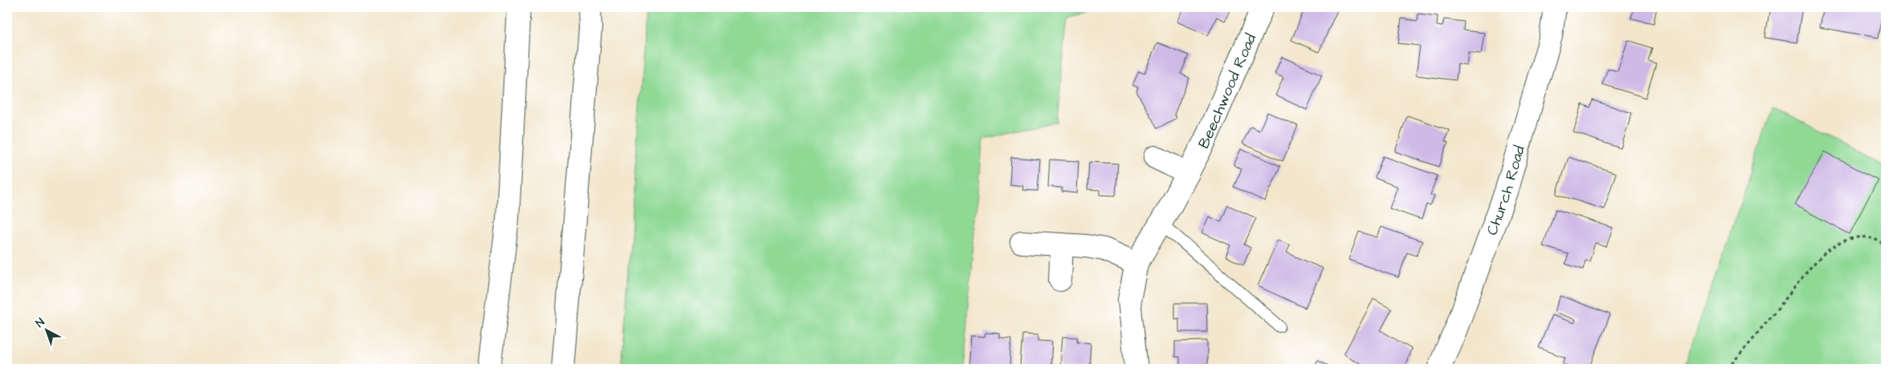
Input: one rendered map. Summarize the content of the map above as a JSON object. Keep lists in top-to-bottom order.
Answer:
{
  "streets": {
    "main road": ["Beechwood Road", "Church Road"]
  },
  "north": "top left"
}
